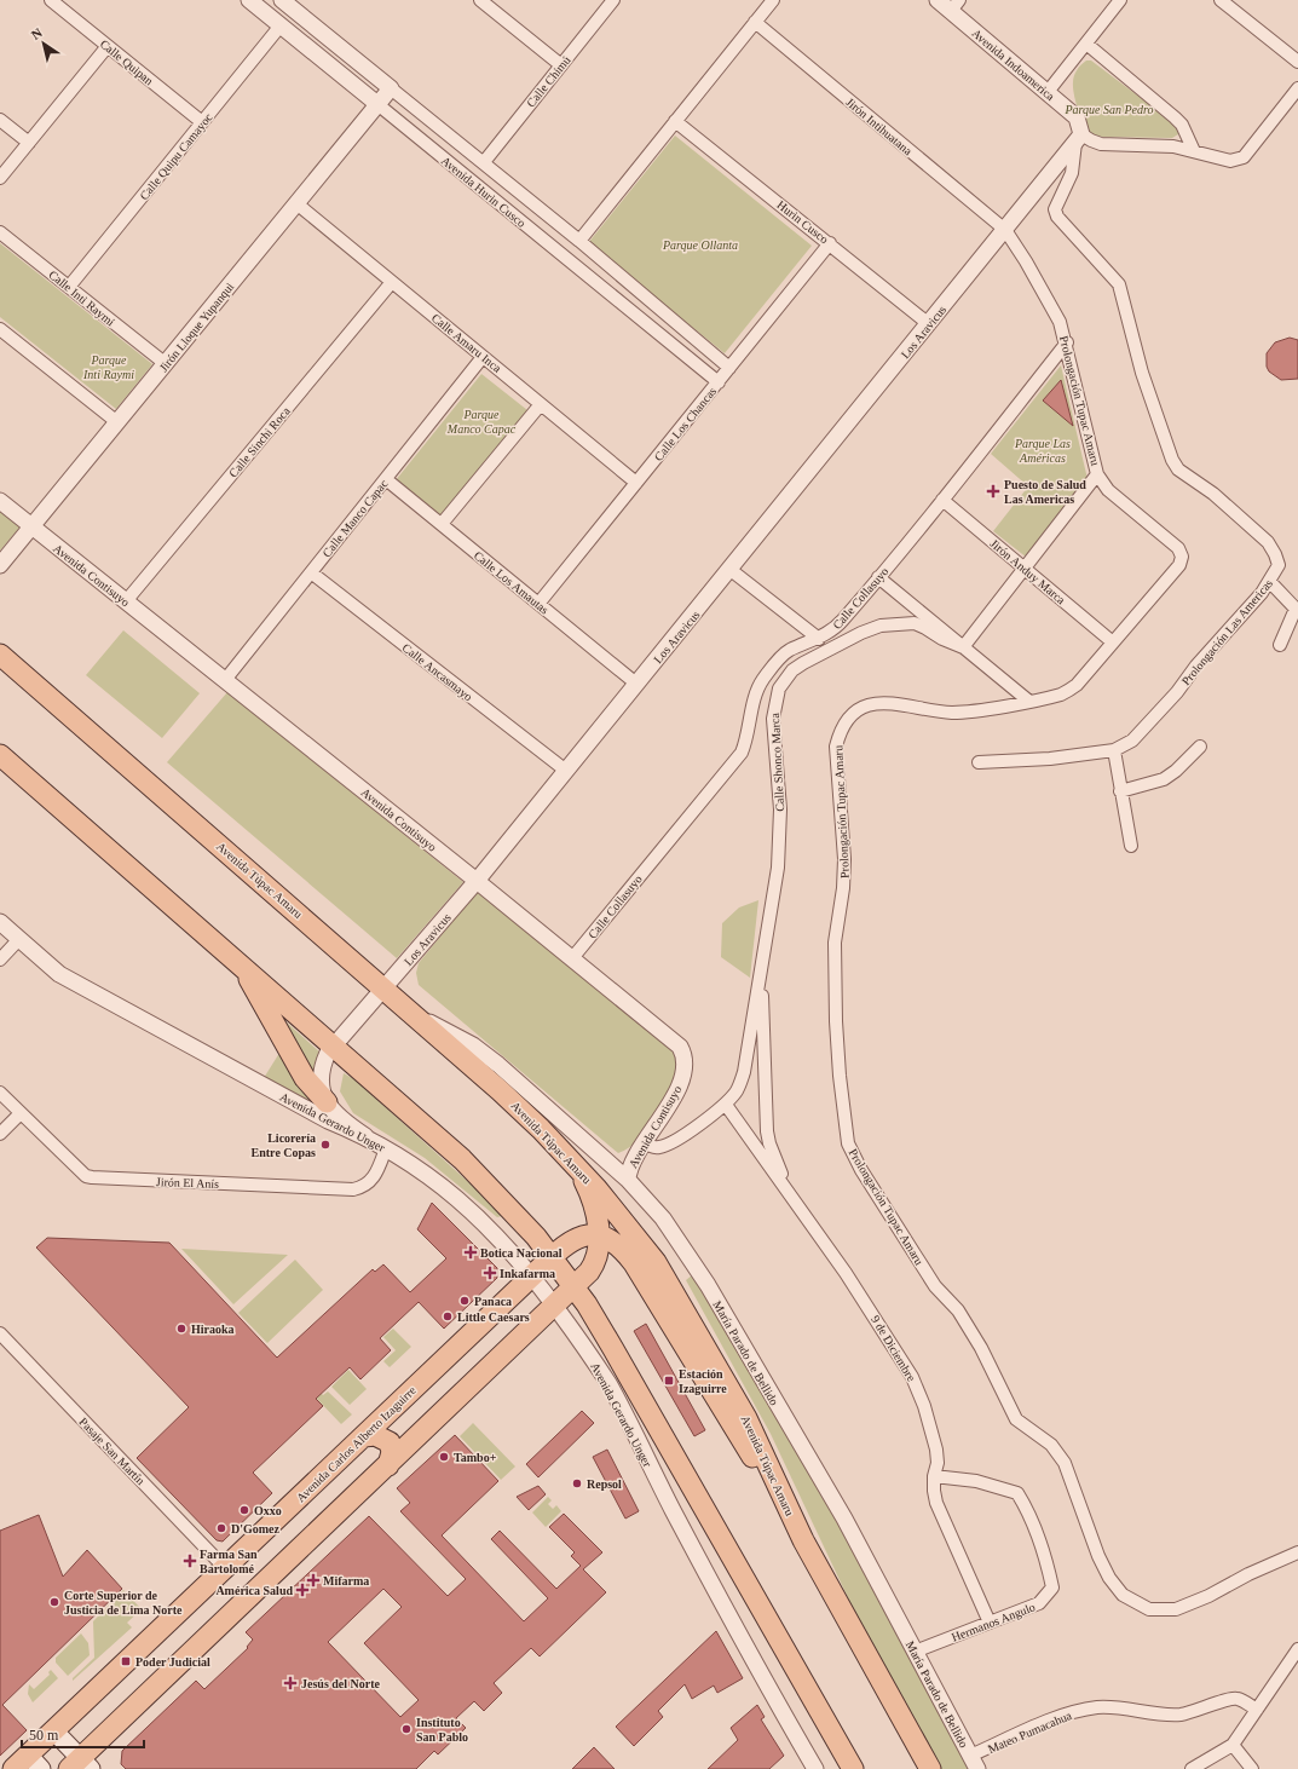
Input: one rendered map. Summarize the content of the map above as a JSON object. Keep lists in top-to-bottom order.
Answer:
{
  "streets": {
    "main road": ["Avenida Túpac Amaru", "Avenida Carlos Alberto Izaguirre"],
    "street": [
      "Calle Quipan",
      "Avenida Indoamerica",
      "Calle Chimú",
      "Jirón Intihuatana",
      "Calle Quipu Camayoc",
      "Avenida Hurin Cusco",
      "Hurin Cusco",
      "Calle Inti Raymi",
      "Jirón Lloque Yupanqui",
      "Los Aravicus",
      "Calle Amaru Inca",
      "Prolongación Tupac Amaru",
      "Calle Los Chancas",
      "Calle Sinchi Roca",
      "Calle Manco Capac",
      "Jirón Anduy Marca",
      "Avenida Contisuyo",
      "Calle Los Amautas",
      "Calle Collasuyo",
      "Prolongación Las Americas",
      "Calle Ancasmayo",
      "Calle Shonco Marca",
      "Avenida Gerardo Unger",
      "Jirón El Anís",
      "9 de Diciembre",
      "María Parado de Bellido",
      "Pasaje San Martín",
      "Hermanos Angulo",
      "Mateo Pumacahua"
    ]
  },
  "crossings": [
    ["Calle Quipan", "Calle Quipu Camayoc"],
    ["Avenida Indoamerica", "Los Aravicus"],
    ["Avenida Indoamerica", "Prolongación Las Americas"],
    ["Calle Chimú", "Avenida Hurin Cusco"],
    ["Jirón Intihuatana", "Los Aravicus"],
    ["Jirón Intihuatana", "Prolongación Tupac Amaru"],
    ["Calle Quipu Camayoc", "Avenida Hurin Cusco"],
    ["Calle Quipu Camayoc", "Calle Inti Raymi"],
    ["Avenida Hurin Cusco", "Jirón Lloque Yupanqui"],
    ["Avenida Hurin Cusco", "Calle Los Chancas"],
    ["Hurin Cusco", "Los Aravicus"],
    ["Hurin Cusco", "Calle Los Chancas"],
    ["Calle Inti Raymi", "Jirón Lloque Yupanqui"],
    ["Jirón Lloque Yupanqui", "Calle Amaru Inca"],
    ["Jirón Lloque Yupanqui", "Avenida Contisuyo"],
    ["Los Aravicus", "Prolongación Tupac Amaru"],
    ["Los Aravicus", "Avenida Contisuyo"],
    ["Los Aravicus", "Calle Los Amautas"],
    ["Los Aravicus", "Prolongación Las Americas"],
    ["Los Aravicus", "Calle Ancasmayo"],
    ["Los Aravicus", "Avenida Túpac Amaru"],
    ["Los Aravicus", "Avenida Gerardo Unger"],
    ["Calle Amaru Inca", "Calle Los Chancas"],
    ["Calle Amaru Inca", "Calle Sinchi Roca"],
    ["Calle Amaru Inca", "Calle Manco Capac"],
    ["Prolongación Tupac Amaru", "Jirón Anduy Marca"],
    ["Prolongación Tupac Amaru", "Calle Collasuyo"],
    ["Calle Los Chancas", "Calle Los Amautas"],
    ["Calle Sinchi Roca", "Avenida Contisuyo"],
    ["Calle Manco Capac", "Avenida Contisuyo"],
    ["Calle Manco Capac", "Calle Los Amautas"],
    ["Calle Manco Capac", "Calle Ancasmayo"],
    ["Jirón Anduy Marca", "Calle Collasuyo"],
    ["Avenida Contisuyo", "Calle Collasuyo"],
    ["Avenida Contisuyo", "Calle Shonco Marca"],
    ["Avenida Contisuyo", "María Parado de Bellido"],
    ["Calle Shonco Marca", "9 de Diciembre"],
    ["Avenida Túpac Amaru", "María Parado de Bellido"],
    ["Avenida Gerardo Unger", "Jirón El Anís"],
    ["Avenida Gerardo Unger", "Avenida Carlos Alberto Izaguirre"],
    ["9 de Diciembre", "Hermanos Angulo"],
    ["María Parado de Bellido", "Hermanos Angulo"],
    ["María Parado de Bellido", "Mateo Pumacahua"],
    ["Avenida Carlos Alberto Izaguirre", "Pasaje San Martín"]
  ],
  "parks": [
    "Parque San Pedro",
    "Parque Ollanta",
    "Parque Inti Raymi",
    "Parque Manco Capac",
    "Parque Las Américas"
  ],
  "places": {
    "health": [
      "Puesto de Salud Las Americas",
      "Botica Nacional",
      "Inkafarma",
      "Farma San Bartolomé",
      "Mifarma",
      "América Salud",
      "Jesús del Norte"
    ],
    "other": [
      "Licorería Entre Copas",
      "Panaca",
      "Little Caesars",
      "Hiraoka",
      "Tambo+",
      "Repsol",
      "Oxxo",
      "D'Gomez",
      "Corte Superior de Justicia de Lima Norte",
      "Instituto San Pablo"
    ],
    "transit": ["Estación Izaguirre", "Poder Judicial"]
  },
  "scale_bar": "50 m",
  "north": "top left"
}
